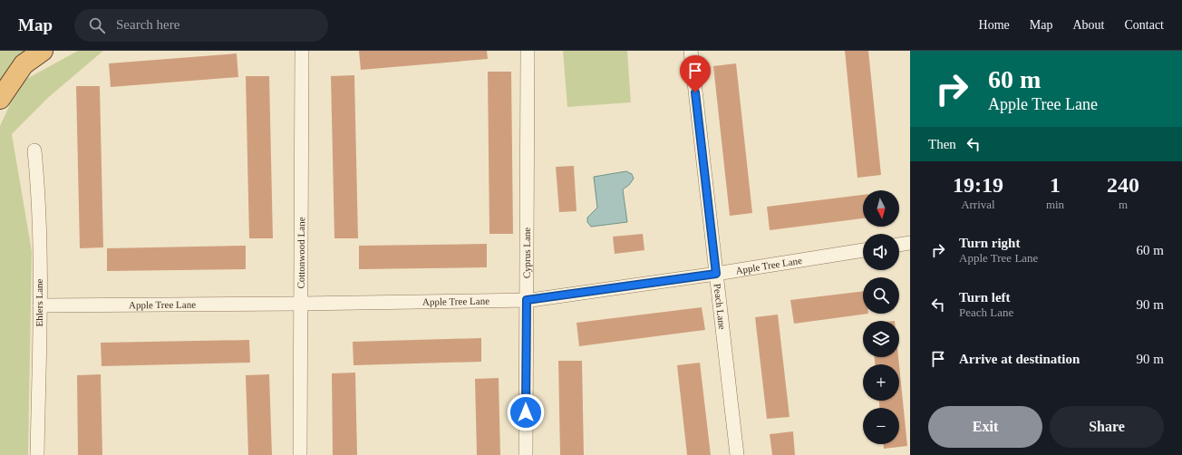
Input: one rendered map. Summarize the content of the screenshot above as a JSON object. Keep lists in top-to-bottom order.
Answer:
{
  "streets": {
    "street": [
      "Cottonwood Lane",
      "Cyprus Lane",
      "Apple Tree Lane",
      "Ehlers Lane",
      "Peach Lane"
    ]
  },
  "crossings": [
    ["Cottonwood Lane", "Apple Tree Lane"],
    ["Cyprus Lane", "Apple Tree Lane"],
    ["Apple Tree Lane", "Ehlers Lane"],
    ["Apple Tree Lane", "Peach Lane"]
  ],
  "north": "bottom",
  "page": {
    "header": "Map",
    "search": "Search here",
    "nav": [
      "Home",
      "Map",
      "About",
      "Contact"
    ],
    "turn": ["60 m", "Apple Tree Lane"],
    "then": "Then",
    "eta": [
      "19:19",
      "Arrival",
      "1",
      "min",
      "240",
      "m"
    ],
    "map_buttons": ["+", "−"],
    "list": [
      {
        "name": "Turn right",
        "note": "Apple Tree Lane",
        "value": "60 m"
      },
      {
        "name": "Turn left",
        "note": "Peach Lane",
        "value": "90 m"
      },
      {
        "name": "Arrive at destination",
        "value": "90 m"
      }
    ],
    "buttons": ["Exit", "Share"]
  }
}
